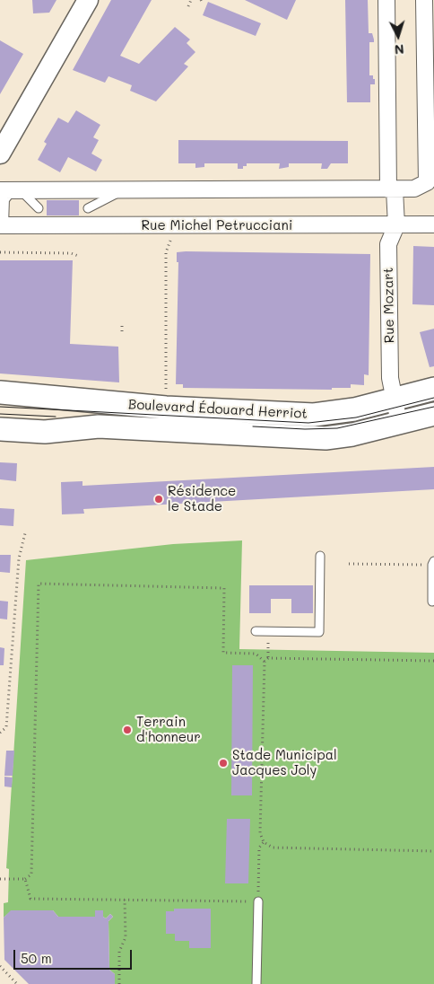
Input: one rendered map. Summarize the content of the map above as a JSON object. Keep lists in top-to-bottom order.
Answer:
{
  "streets": {
    "main road": ["Boulevard Édouard Herriot"],
    "street": ["Rue Michel Petrucciani", "Rue Mozart"]
  },
  "crossings": [
    ["Rue Michel Petrucciani", "Rue Mozart"],
    ["Rue Mozart", "Boulevard Édouard Herriot"]
  ],
  "places": ["Résidence le Stade", "Terrain d'honneur", "Stade Municipal Jacques Joly"],
  "scale_bar": "50 m",
  "north": "bottom"
}
